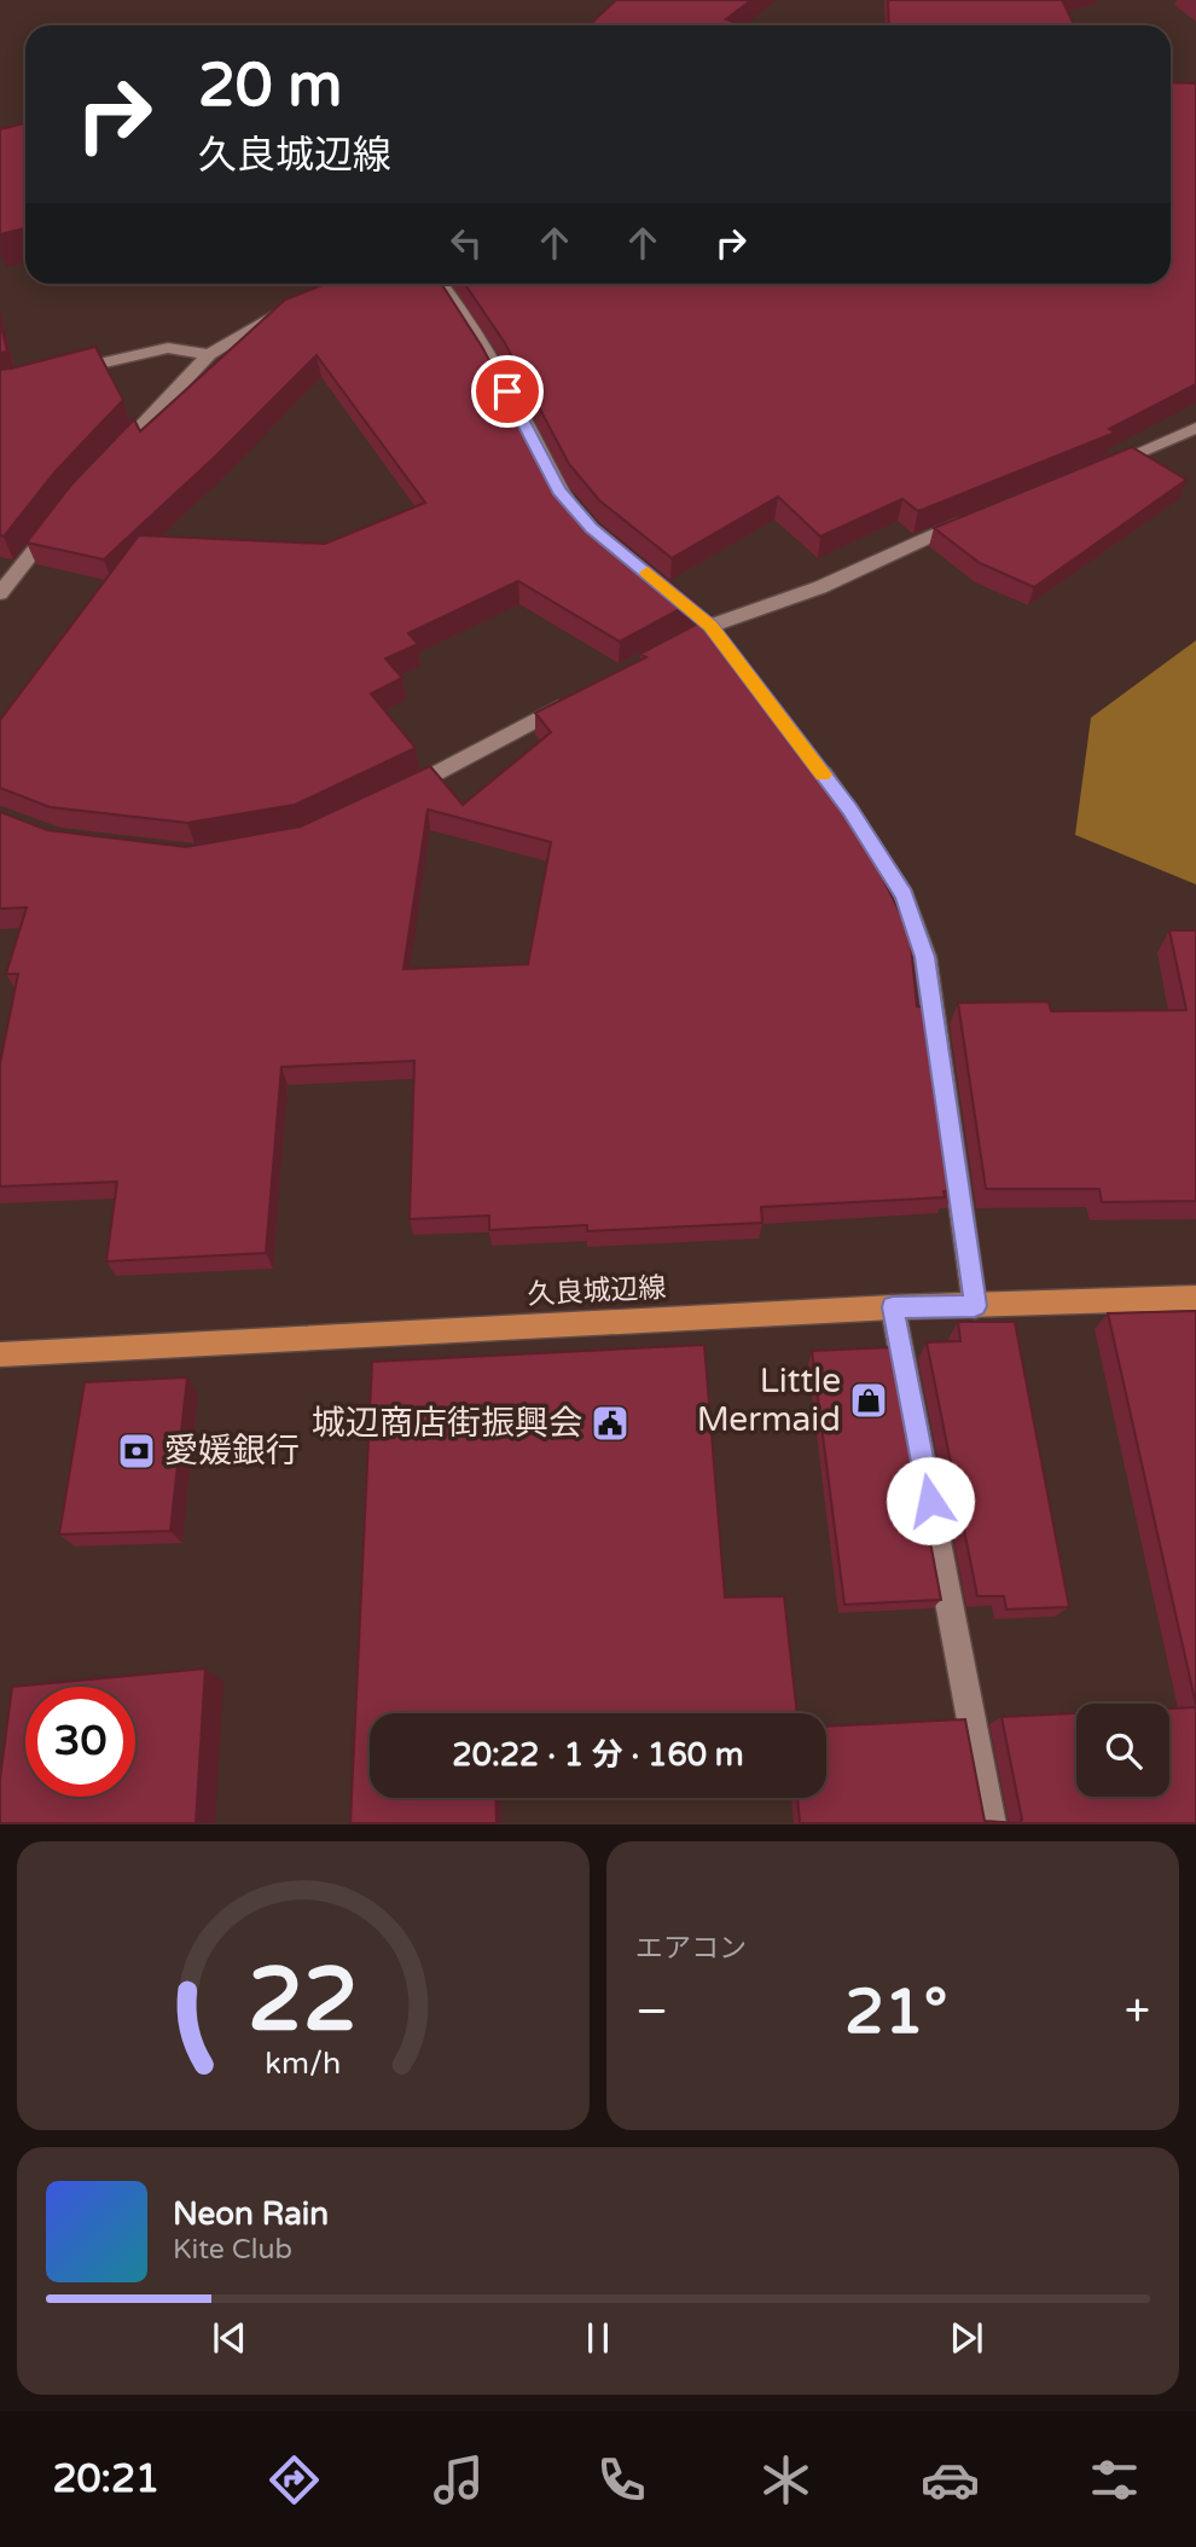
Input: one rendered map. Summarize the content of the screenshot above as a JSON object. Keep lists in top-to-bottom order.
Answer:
{
  "streets": {
    "main road": ["久良城辺線"]
  },
  "places": {
    "shop": ["Little Mermaid"],
    "public building": ["城辺商店街振興会"],
    "bank": ["愛媛銀行"]
  },
  "page": {
    "turn": ["20 m", "久良城辺線"],
    "limit": "30",
    "trip": "20:22 · 1 分 · 160 m",
    "tile": "エアコン",
    "heat": ["−", "21°", "+"],
    "song": ["Neon Rain", "Kite Club"],
    "tabs": "20:21",
    "gauge": ["22", "km/h"]
  }
}
